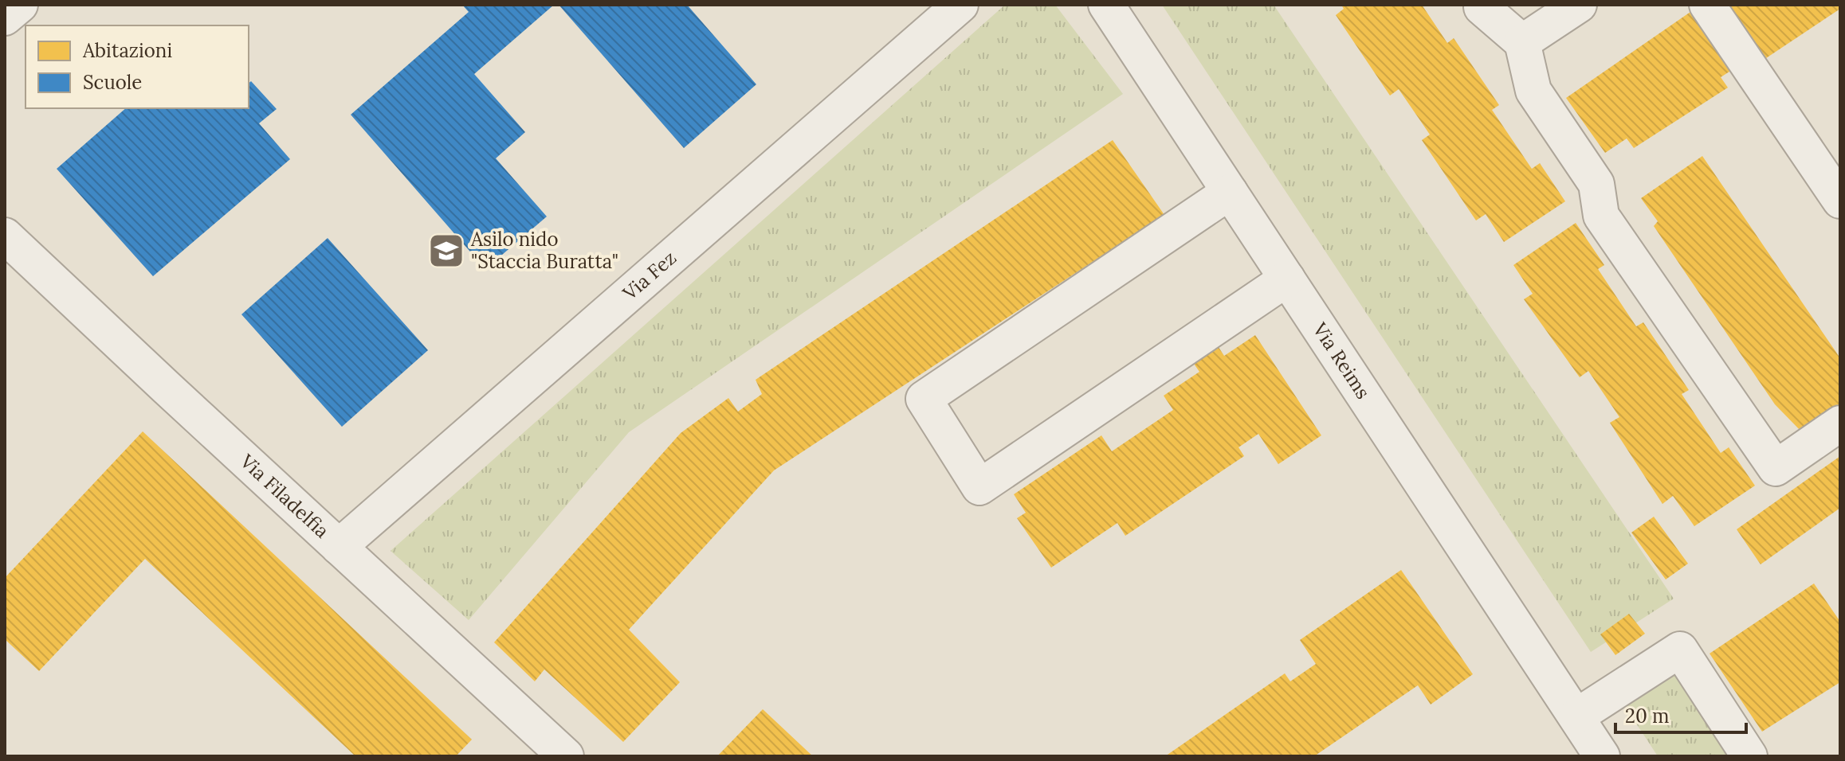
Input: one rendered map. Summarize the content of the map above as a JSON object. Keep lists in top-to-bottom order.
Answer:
{
  "streets": {
    "street": ["Via Fez", "Via Reims", "Via Filadelfia"]
  },
  "crossings": [
    ["Via Fez", "Via Filadelfia"]
  ],
  "places": {
    "school or university": ["Asilo nido \"Staccia Buratta\""]
  },
  "legend": ["Abitazioni", "Scuole"],
  "scale_bar": "20 m"
}
